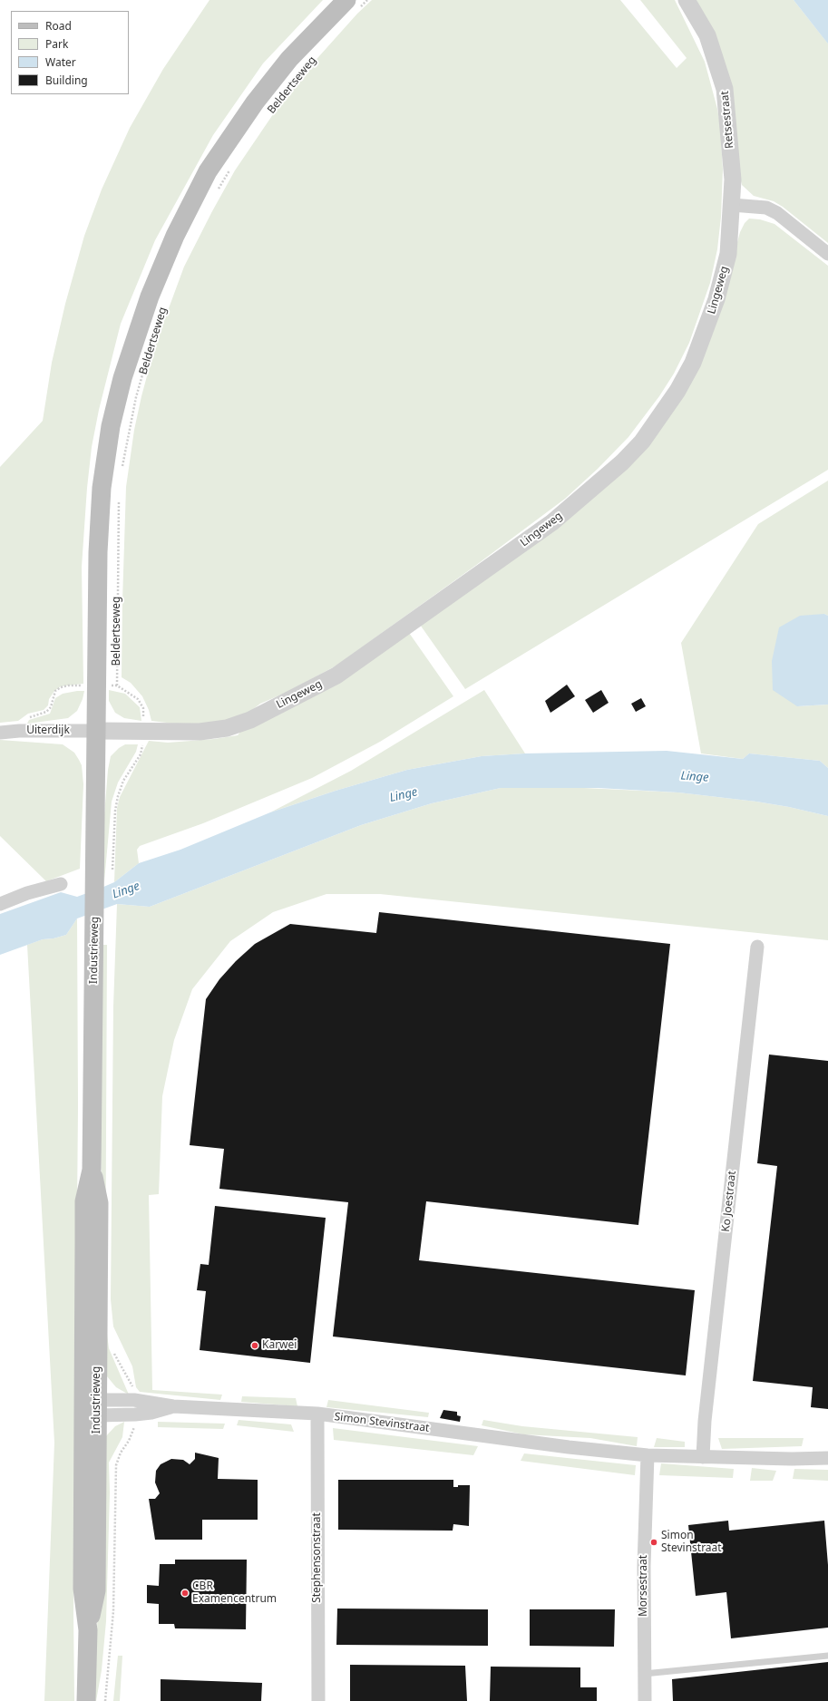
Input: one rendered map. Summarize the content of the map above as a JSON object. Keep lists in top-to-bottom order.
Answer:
{
  "streets": {
    "main road": ["Beldertseweg", "Industrieweg"],
    "street": [
      "Retsestraat",
      "Lingeweg",
      "Uiterdijk",
      "Ko Joestraat",
      "Simon Stevinstraat",
      "Stephensonstraat",
      "Morsestraat"
    ]
  },
  "crossings": [
    ["Beldertseweg", "Lingeweg"],
    ["Beldertseweg", "Uiterdijk"],
    ["Beldertseweg", "Industrieweg"],
    ["Retsestraat", "Lingeweg"],
    ["Lingeweg", "Uiterdijk"],
    ["Lingeweg", "Industrieweg"],
    ["Uiterdijk", "Industrieweg"],
    ["Industrieweg", "Simon Stevinstraat"],
    ["Ko Joestraat", "Simon Stevinstraat"],
    ["Simon Stevinstraat", "Stephensonstraat"],
    ["Simon Stevinstraat", "Morsestraat"]
  ],
  "water": ["Linge"],
  "places": ["Karwei", "Simon Stevinstraat", "CBR Examencentrum"],
  "legend": [
    "Road",
    "Park",
    "Water",
    "Building"
  ]
}
